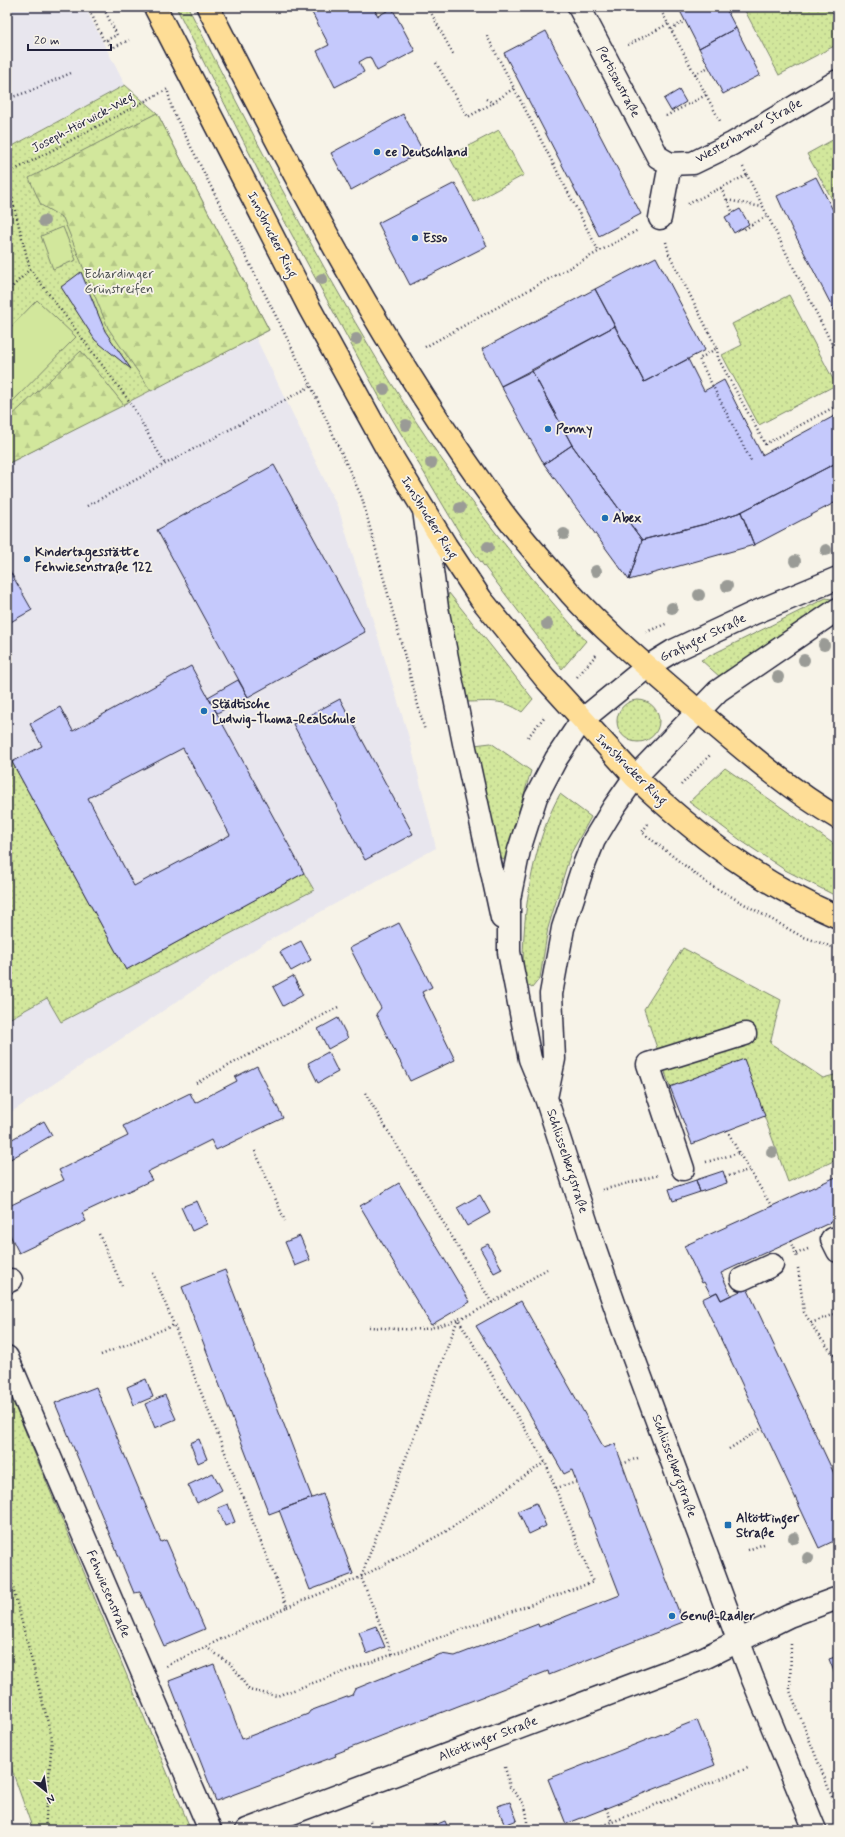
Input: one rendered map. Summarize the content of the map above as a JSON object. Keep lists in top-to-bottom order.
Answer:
{
  "streets": {
    "main road": ["Innsbrucker Ring"],
    "street": [
      "Pertisaustraße",
      "Westerhamer Straße",
      "Grafinger Straße",
      "Schlüsselbergstraße",
      "Fehwiesenstraße",
      "Altöttinger Straße"
    ],
    "path": ["Joseph-Hörwick-Weg"]
  },
  "crossings": [
    ["Pertisaustraße", "Westerhamer Straße"],
    ["Innsbrucker Ring", "Grafinger Straße"],
    ["Innsbrucker Ring", "Schlüsselbergstraße"],
    ["Grafinger Straße", "Schlüsselbergstraße"],
    ["Schlüsselbergstraße", "Altöttinger Straße"]
  ],
  "parks": ["Echardinger Grünstreifen"],
  "places": {
    "other": [
      "ee Deutschland",
      "Esso",
      "Penny",
      "Abex",
      "Kindertagesstätte Fehwiesenstraße 122",
      "Städtische Ludwig-Thoma-Realschule",
      "Genuß-Radler"
    ],
    "transit": ["Altöttinger Straße"]
  },
  "scale_bar": "20 m",
  "north": "bottom right"
}
